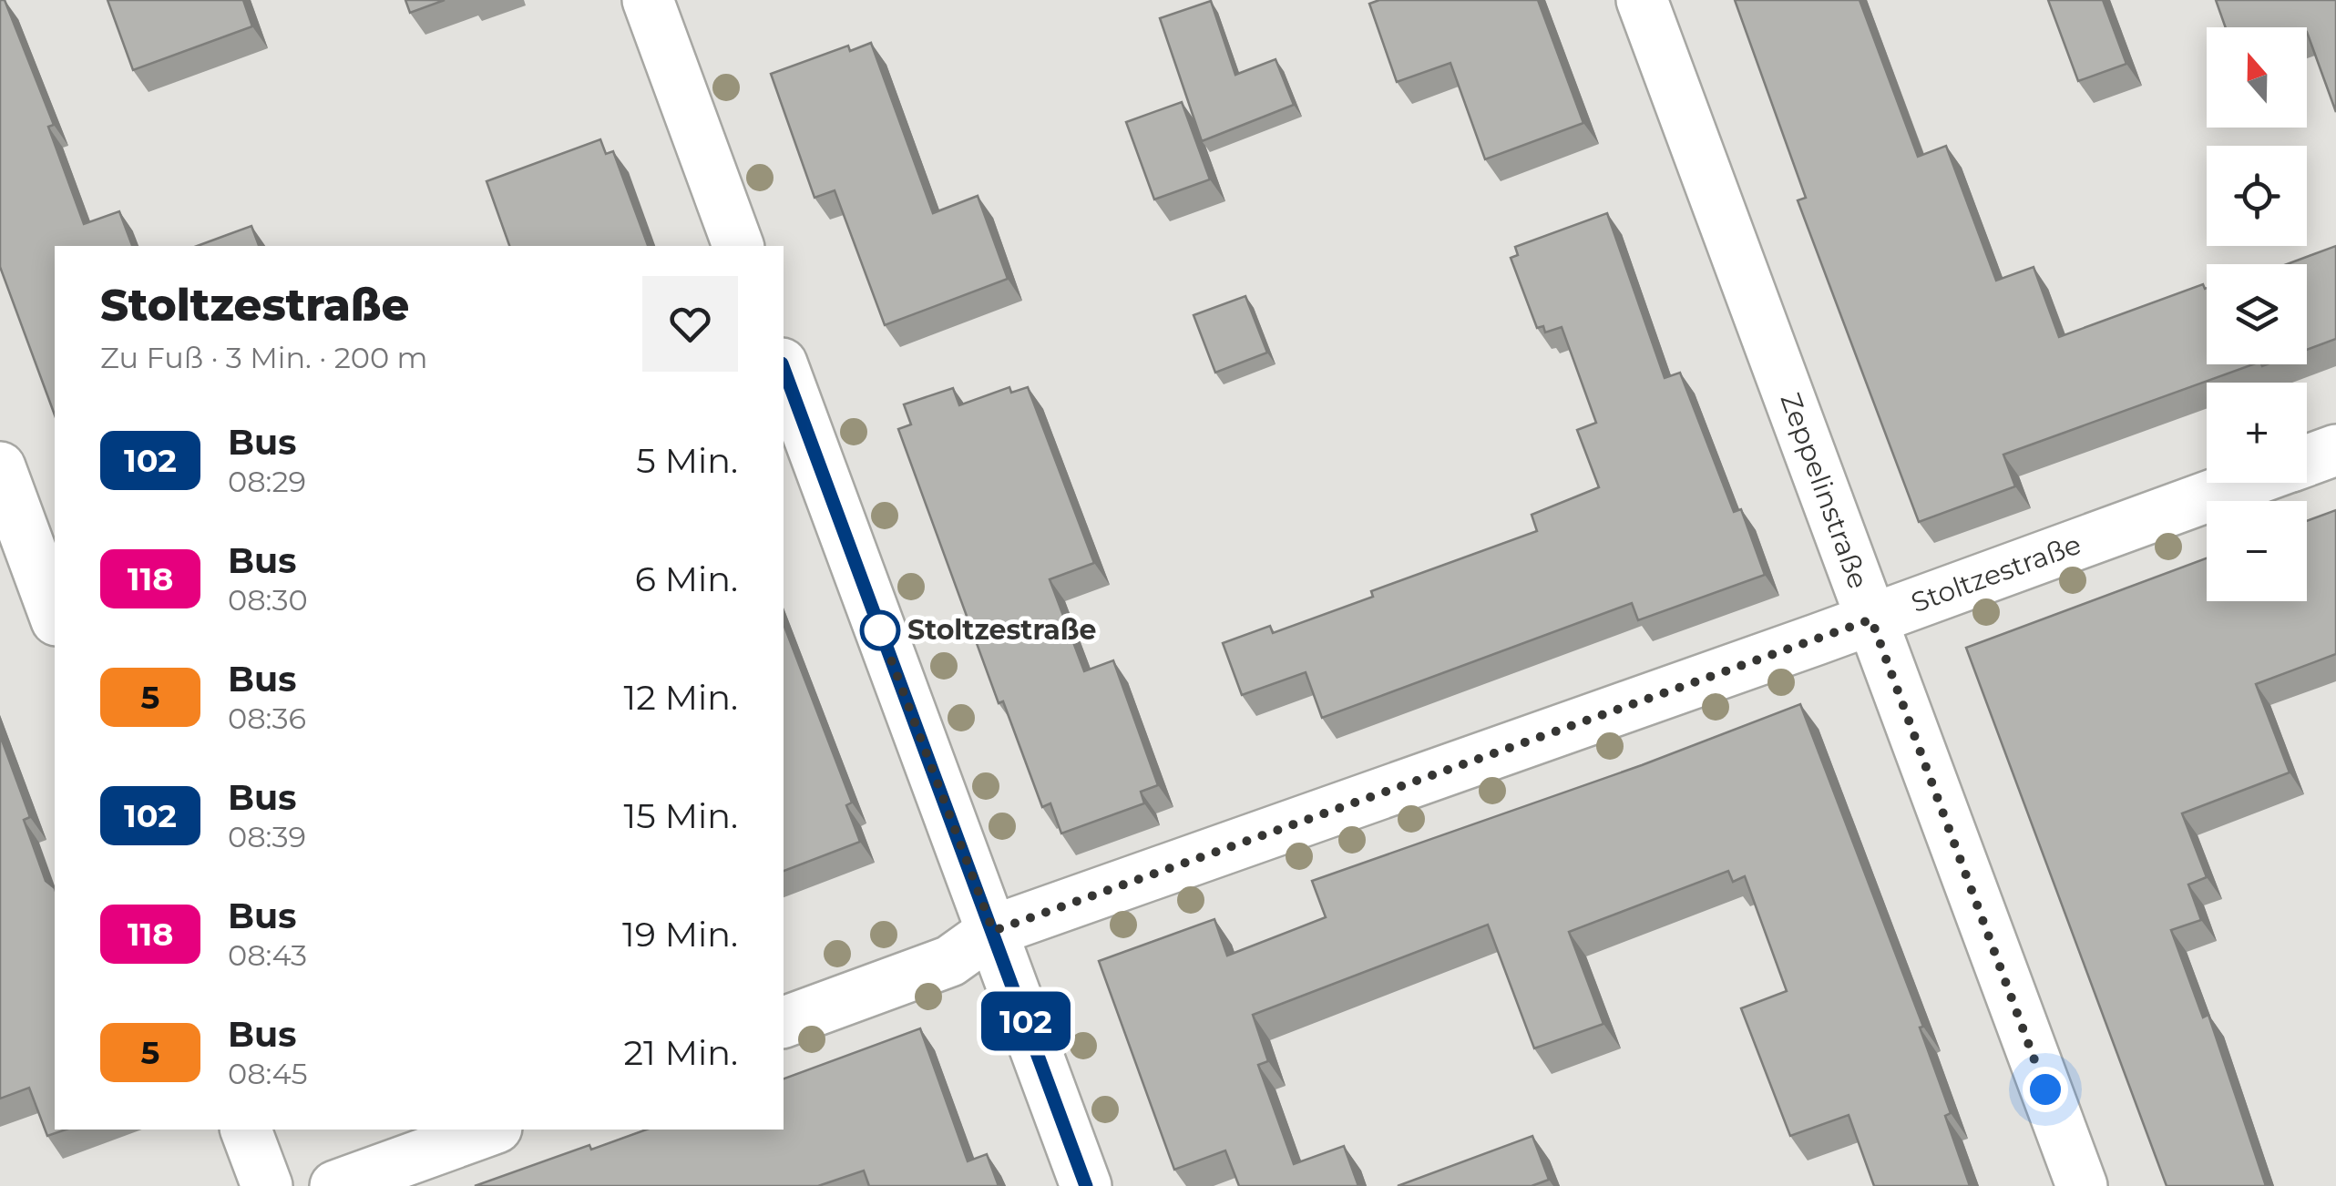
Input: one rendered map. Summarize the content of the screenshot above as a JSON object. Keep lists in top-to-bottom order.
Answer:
{
  "streets": {
    "street": ["Zeppelinstraße", "Stoltzestraße"]
  },
  "crossings": [
    ["Zeppelinstraße", "Stoltzestraße"]
  ],
  "places": ["Stoltzestraße"],
  "lines": ["bus line 102"],
  "north": "top",
  "page": {
    "on_map": "102",
    "map_buttons": ["+", "−"],
    "heading": ["Stoltzestraße", "Zu Fuß · 3 Min. · 200 m"],
    "list": [
      {
        "mark": "102",
        "name": "Bus",
        "note": "08:29",
        "value": "5 Min."
      },
      {
        "mark": "118",
        "name": "Bus",
        "note": "08:30",
        "value": "6 Min."
      },
      {
        "mark": "5",
        "name": "Bus",
        "note": "08:36",
        "value": "12 Min."
      },
      {
        "mark": "102",
        "name": "Bus",
        "note": "08:39",
        "value": "15 Min."
      },
      {
        "mark": "118",
        "name": "Bus",
        "note": "08:43",
        "value": "19 Min."
      },
      {
        "mark": "5",
        "name": "Bus",
        "note": "08:45",
        "value": "21 Min."
      }
    ]
  }
}
